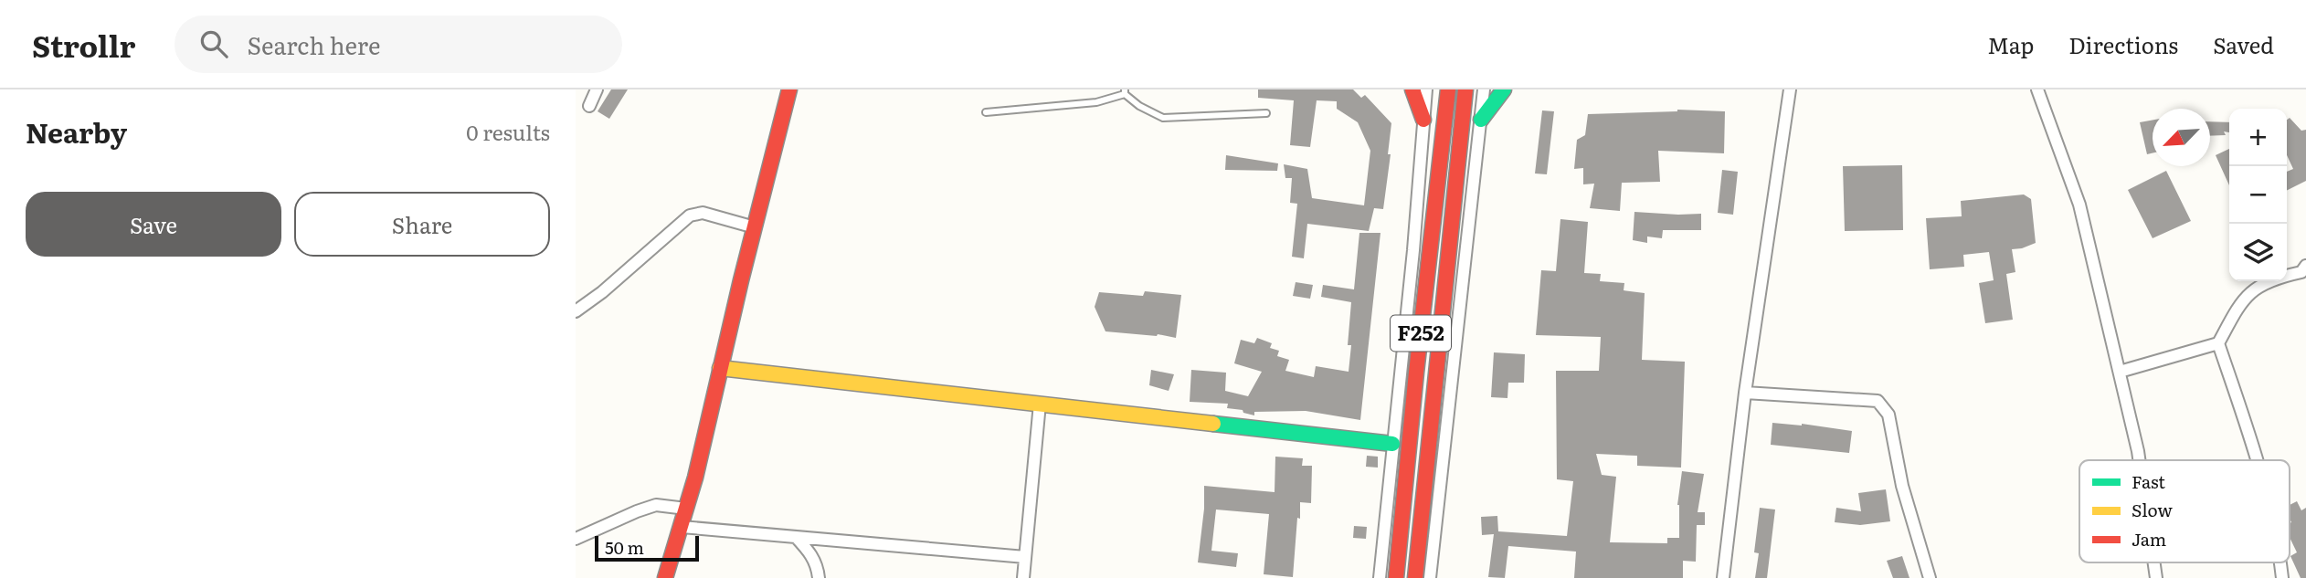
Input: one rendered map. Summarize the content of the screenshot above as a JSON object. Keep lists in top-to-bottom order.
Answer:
{
  "streets": {
    "street": ["F252"]
  },
  "legend": ["Fast", "Slow", "Jam"],
  "scale_bar": "50 m",
  "north": "bottom left",
  "page": {
    "header": "Strollr",
    "search": "Search here",
    "nav": ["Map", "Directions", "Saved"],
    "heading": ["Nearby", "0 results"],
    "map_buttons": ["+", "−"],
    "buttons": ["Save", "Share"],
    "scale": "50 m"
  }
}
